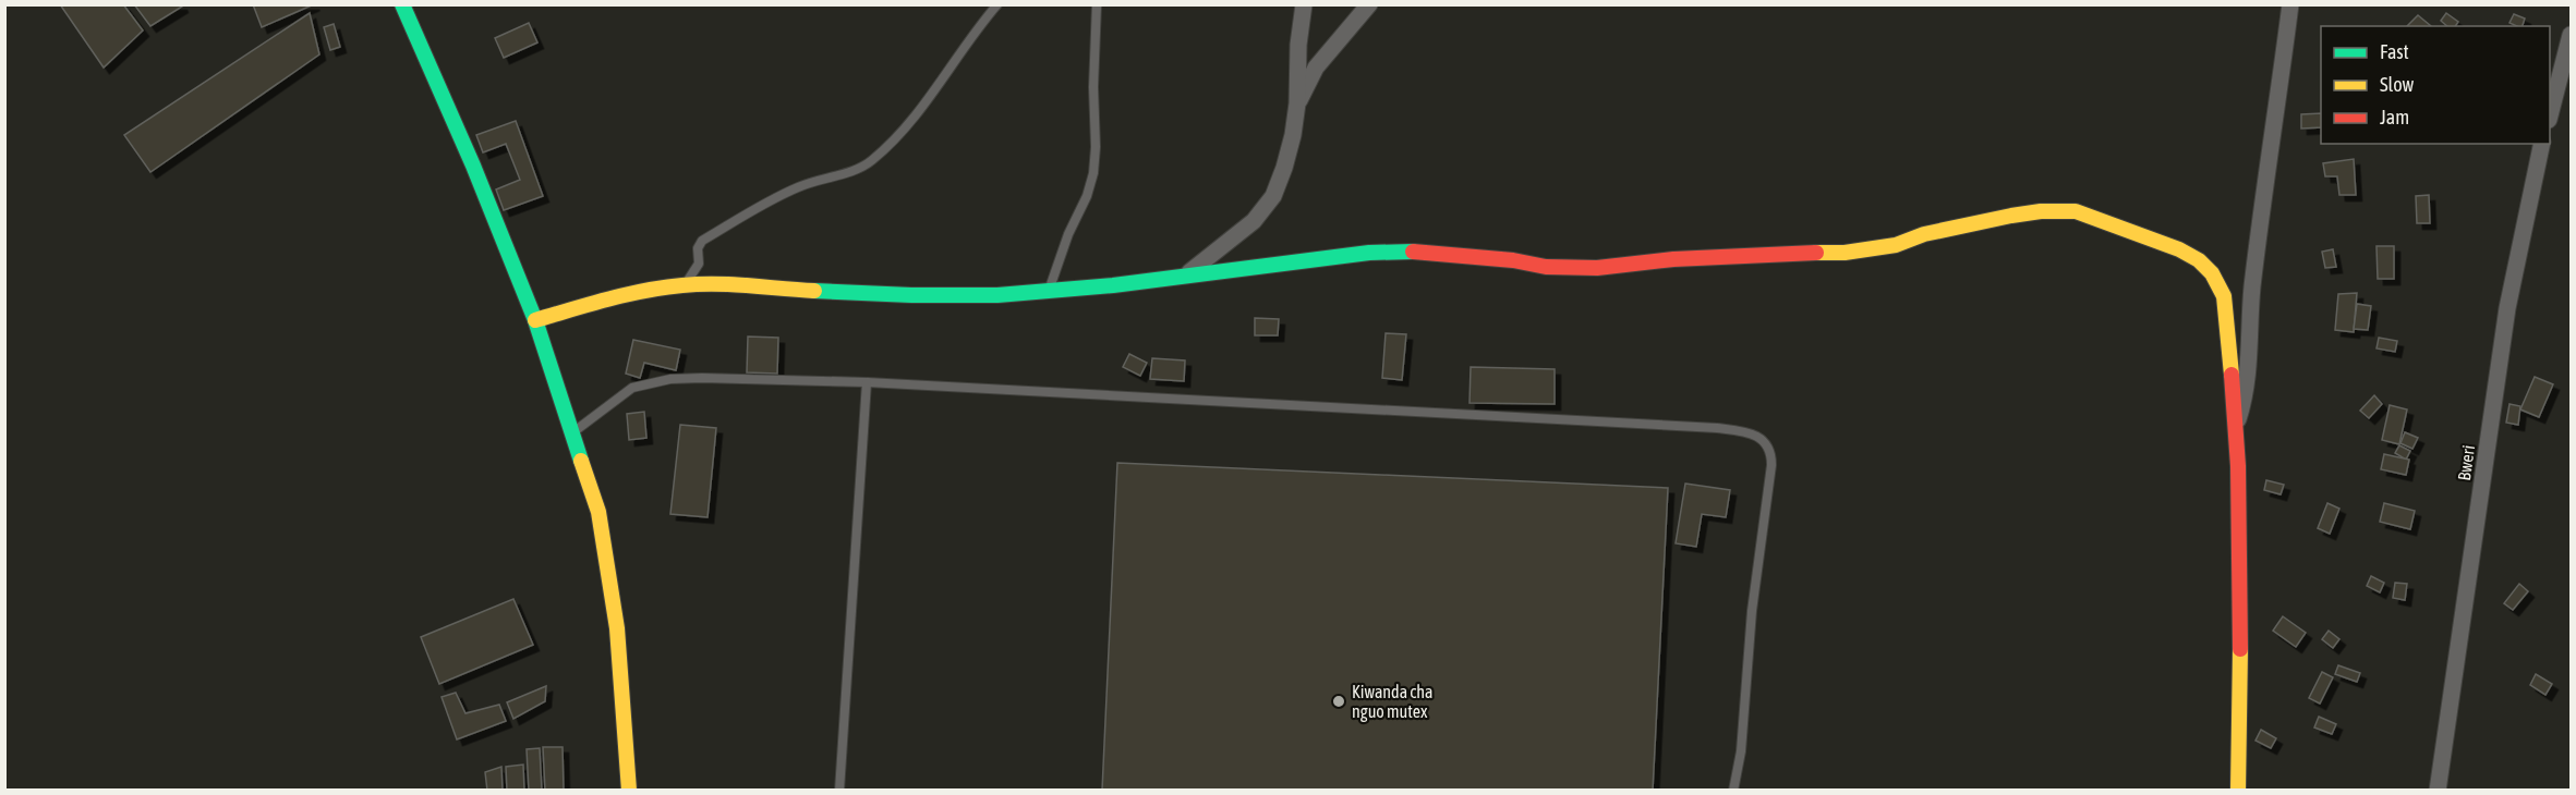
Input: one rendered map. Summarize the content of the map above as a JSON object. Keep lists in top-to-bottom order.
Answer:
{
  "streets": {
    "street": ["Bweri"]
  },
  "places": ["Kiwanda cha nguo mutex"],
  "legend": ["Fast", "Slow", "Jam"]
}
